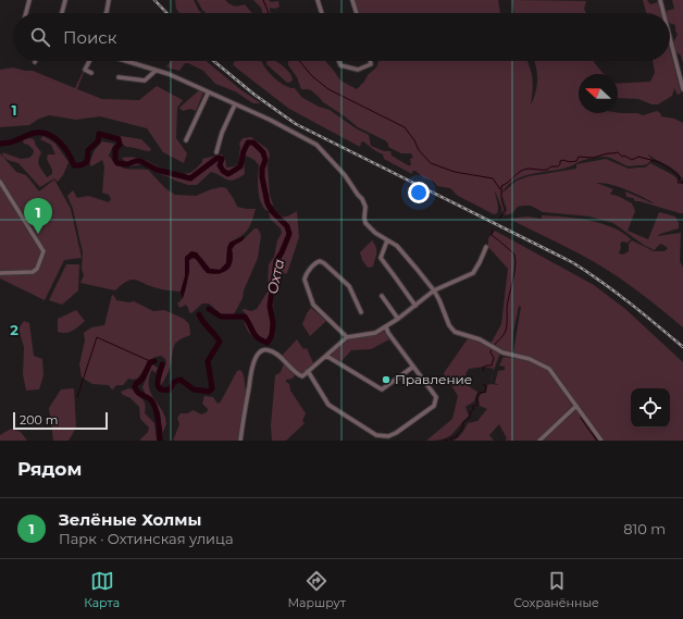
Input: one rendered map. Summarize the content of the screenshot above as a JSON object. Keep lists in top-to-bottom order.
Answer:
{
  "water": ["Охта"],
  "places": ["Правление"],
  "scale_bar": "200 m",
  "north": "left",
  "page": {
    "search": "Поиск",
    "pins": "1",
    "scale": "200 m",
    "heading": "Рядом",
    "list": [
      {
        "mark": "1",
        "name": "Зелёные Холмы",
        "note": "Парк · Охтинская улица",
        "value": "810 m"
      }
    ],
    "nav": ["Карта", "Маршрут", "Сохранённые"]
  },
  "grid": {
    "rows": ["1", "2"]
  }
}
